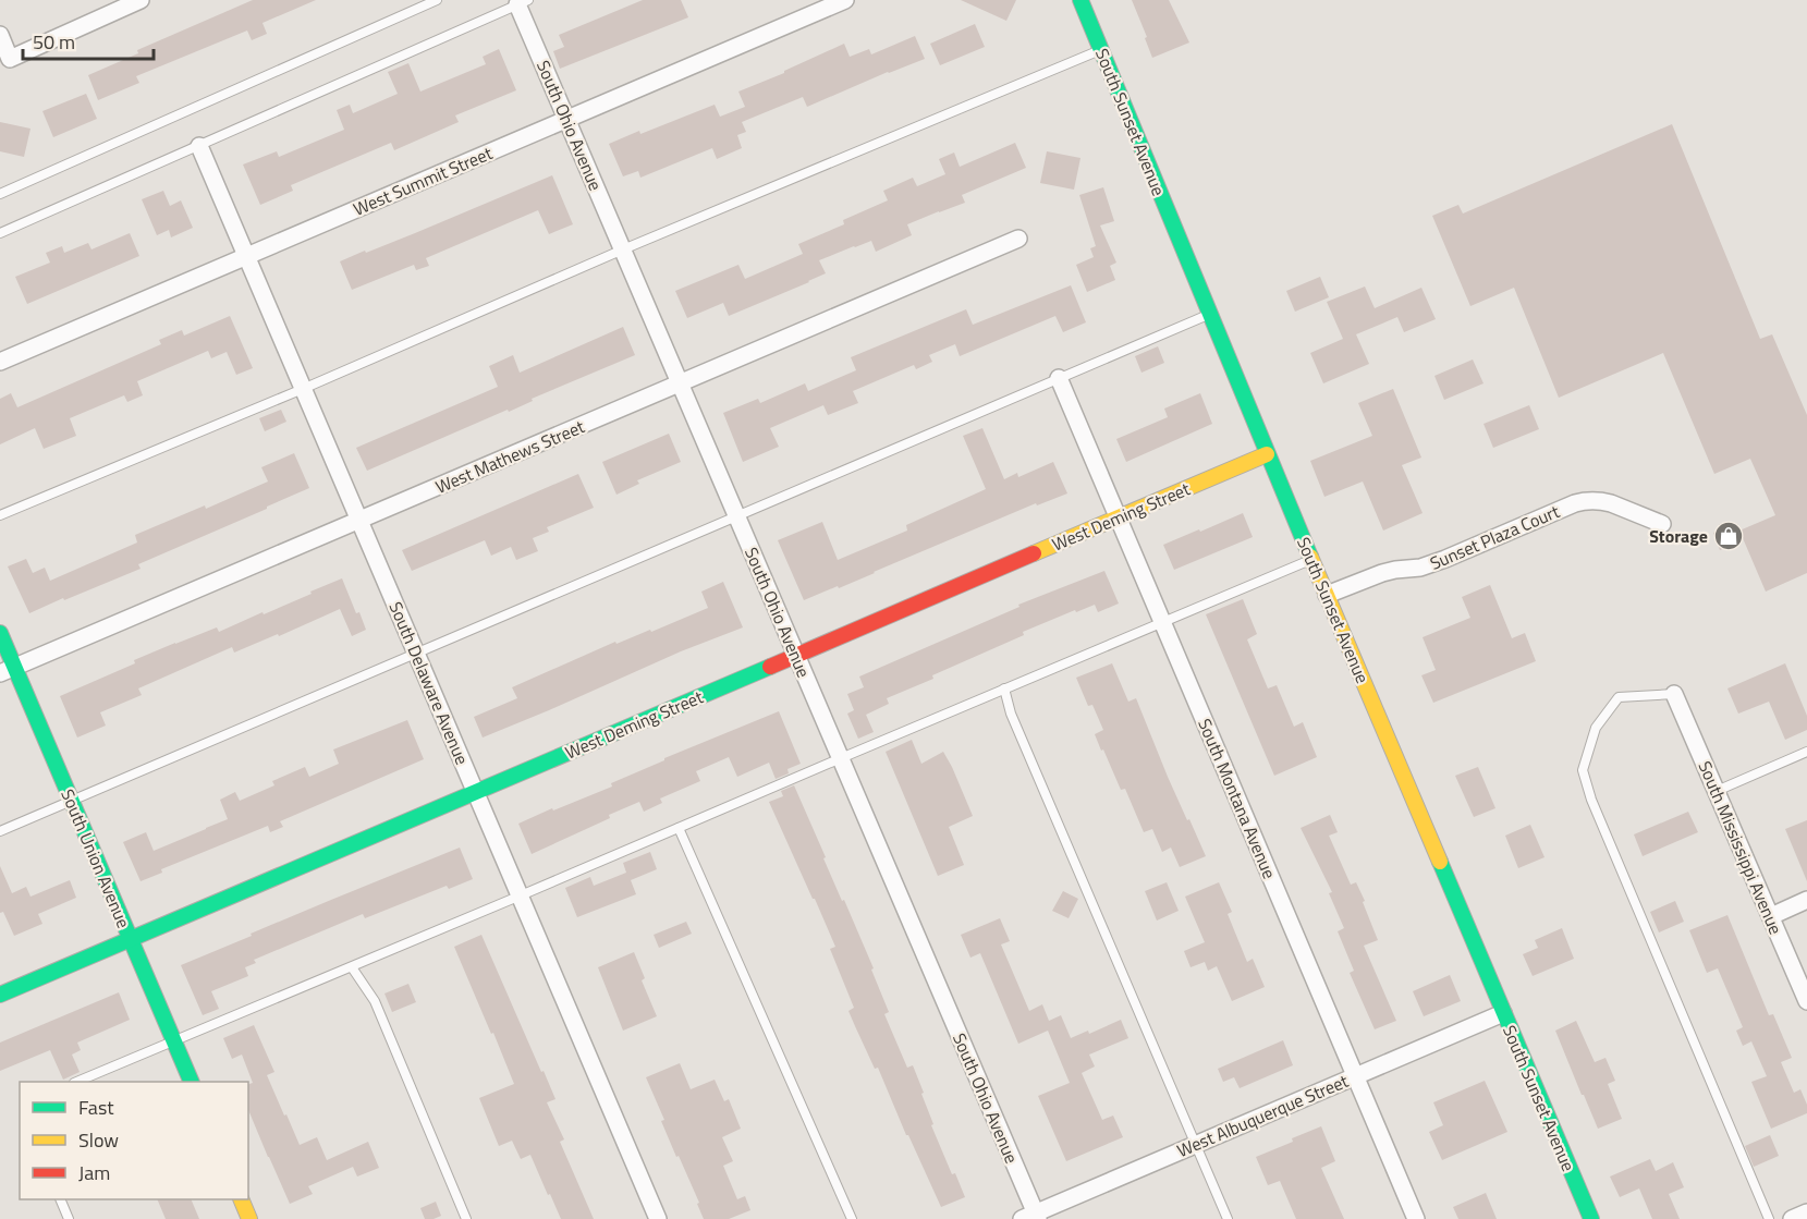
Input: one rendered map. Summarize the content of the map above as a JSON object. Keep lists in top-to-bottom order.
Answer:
{
  "streets": {
    "main road": ["South Sunset Avenue", "West Deming Street", "South Union Avenue"],
    "street": [
      "South Ohio Avenue",
      "West Summit Street",
      "West Mathews Street",
      "Sunset Plaza Court",
      "South Delaware Avenue",
      "South Montana Avenue",
      "South Mississippi Avenue",
      "West Albuquerque Street"
    ]
  },
  "crossings": [
    ["South Sunset Avenue", "West Deming Street"],
    ["South Sunset Avenue", "Sunset Plaza Court"],
    ["South Sunset Avenue", "West Albuquerque Street"],
    ["South Ohio Avenue", "West Summit Street"],
    ["South Ohio Avenue", "West Mathews Street"],
    ["South Ohio Avenue", "West Deming Street"],
    ["South Ohio Avenue", "West Albuquerque Street"],
    ["West Summit Street", "South Delaware Avenue"],
    ["West Mathews Street", "South Delaware Avenue"],
    ["West Mathews Street", "South Union Avenue"],
    ["West Deming Street", "South Delaware Avenue"],
    ["West Deming Street", "South Montana Avenue"],
    ["West Deming Street", "South Union Avenue"],
    ["South Montana Avenue", "West Albuquerque Street"]
  ],
  "places": {
    "shop": ["Storage"]
  },
  "legend": ["Fast", "Slow", "Jam"],
  "scale_bar": "50 m"
}
